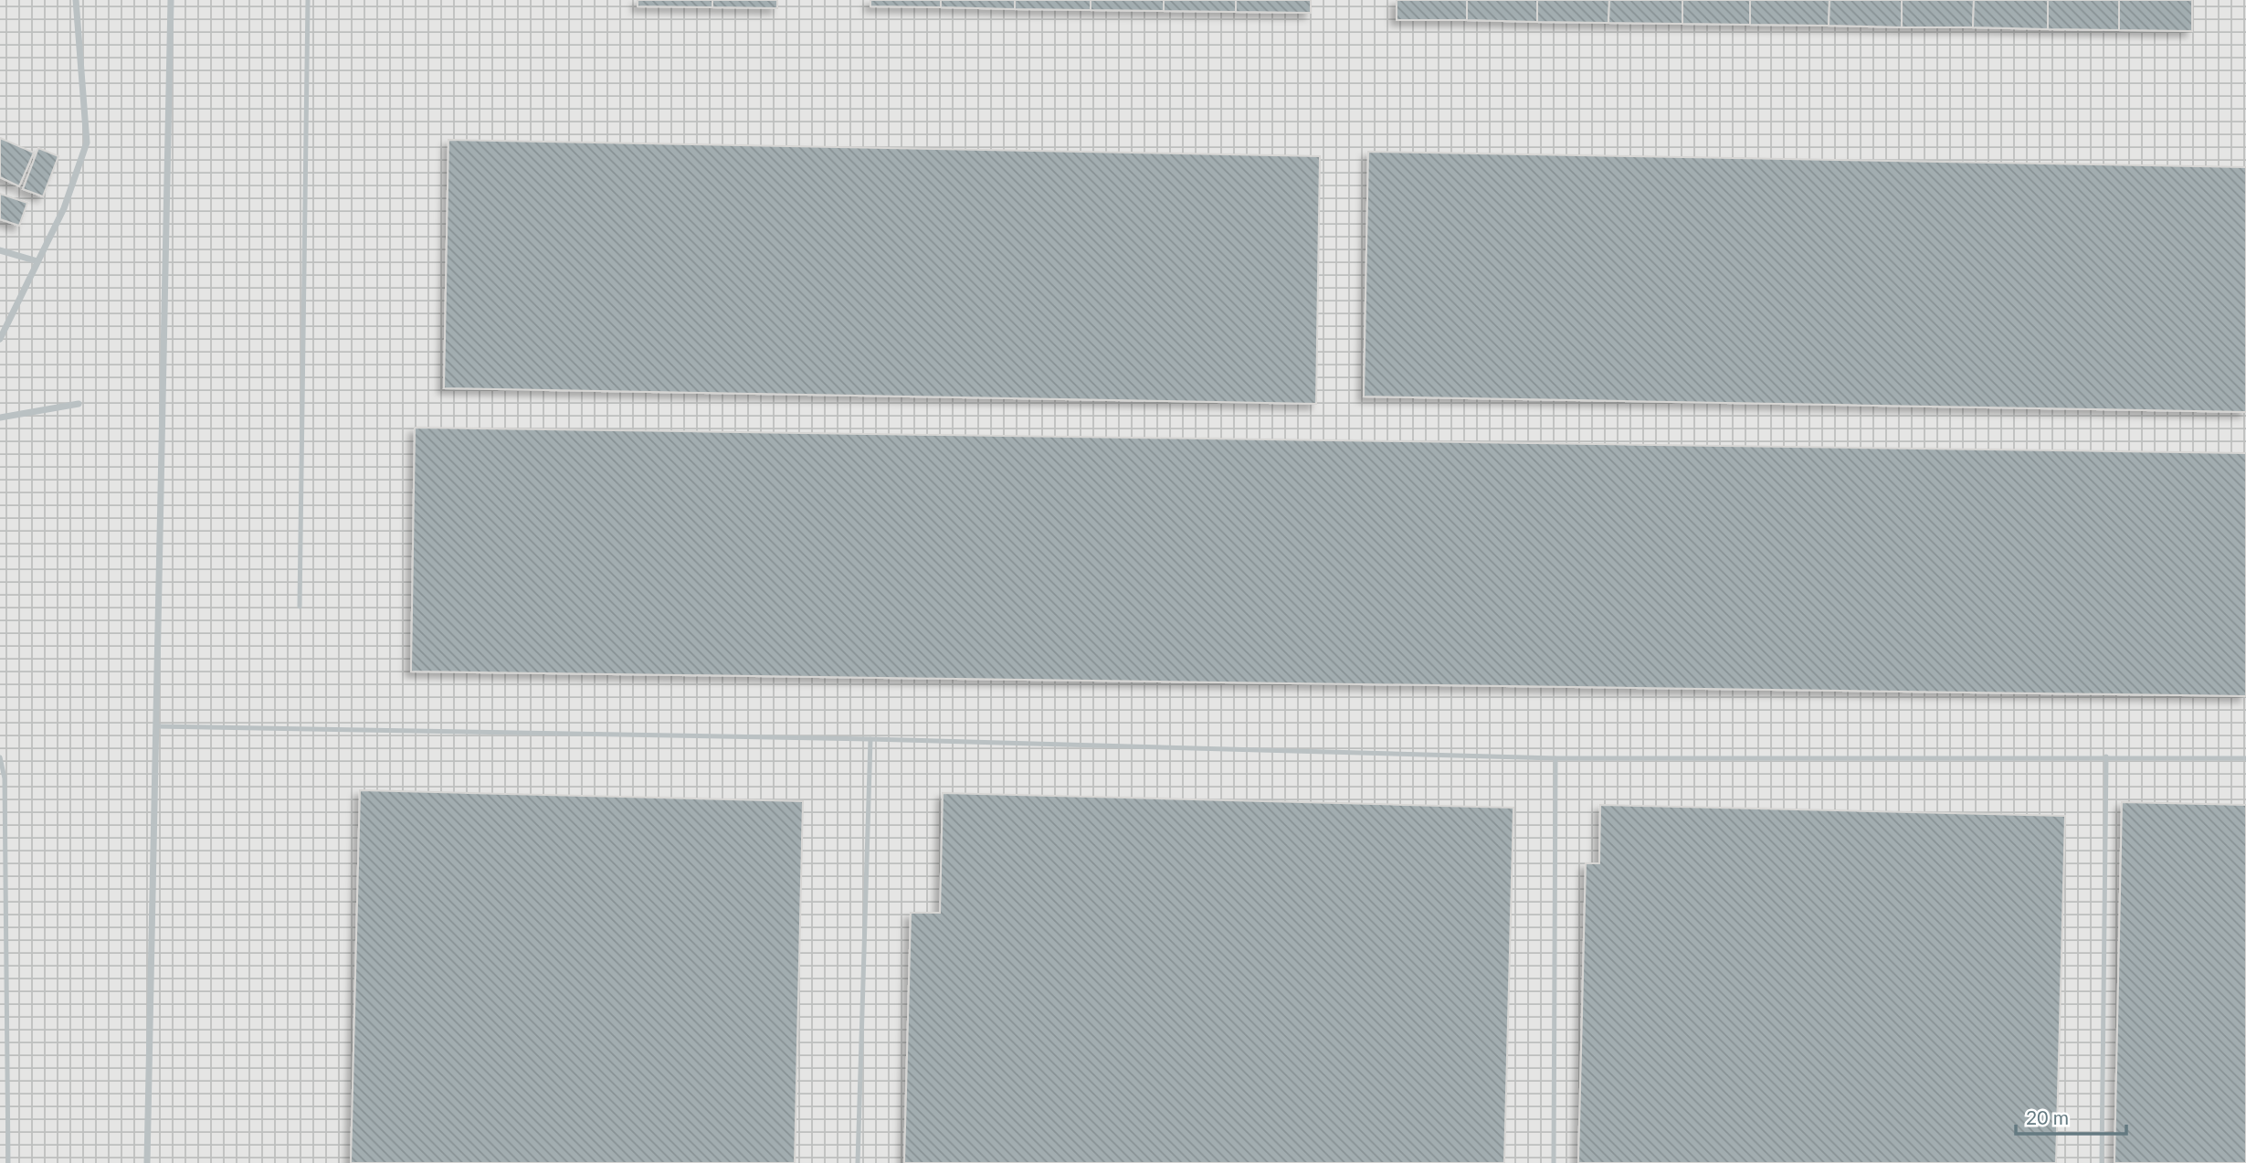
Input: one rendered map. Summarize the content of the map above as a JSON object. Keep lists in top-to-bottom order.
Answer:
{
  "scale_bar": "20 m"
}
